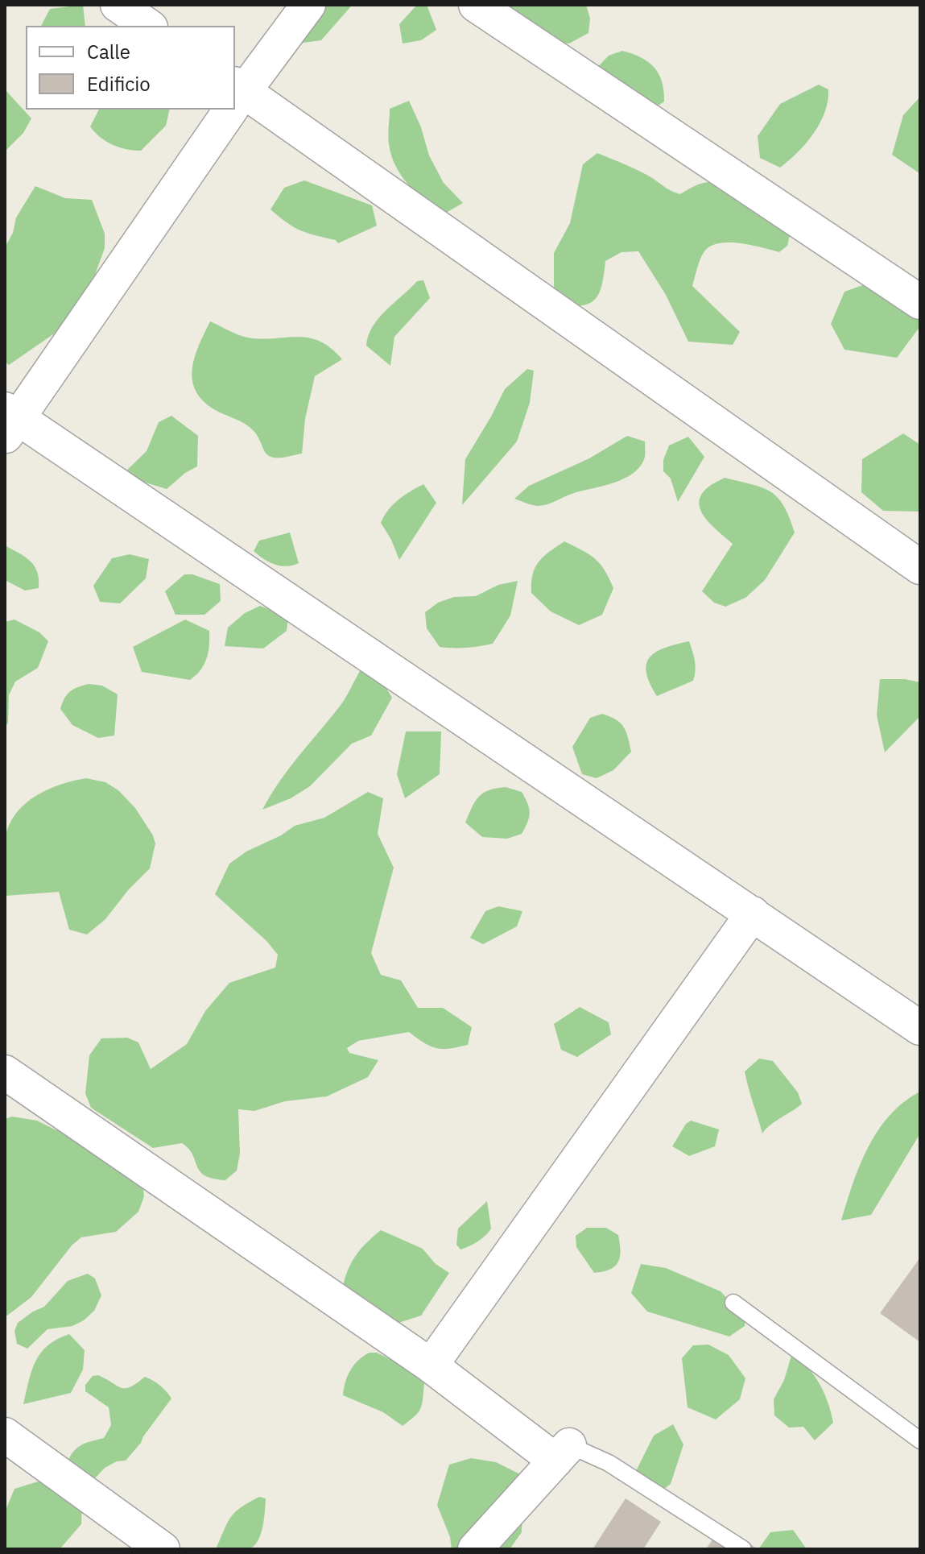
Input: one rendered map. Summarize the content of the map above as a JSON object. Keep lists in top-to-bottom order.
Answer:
{
  "legend": ["Calle", "Edificio"]
}
